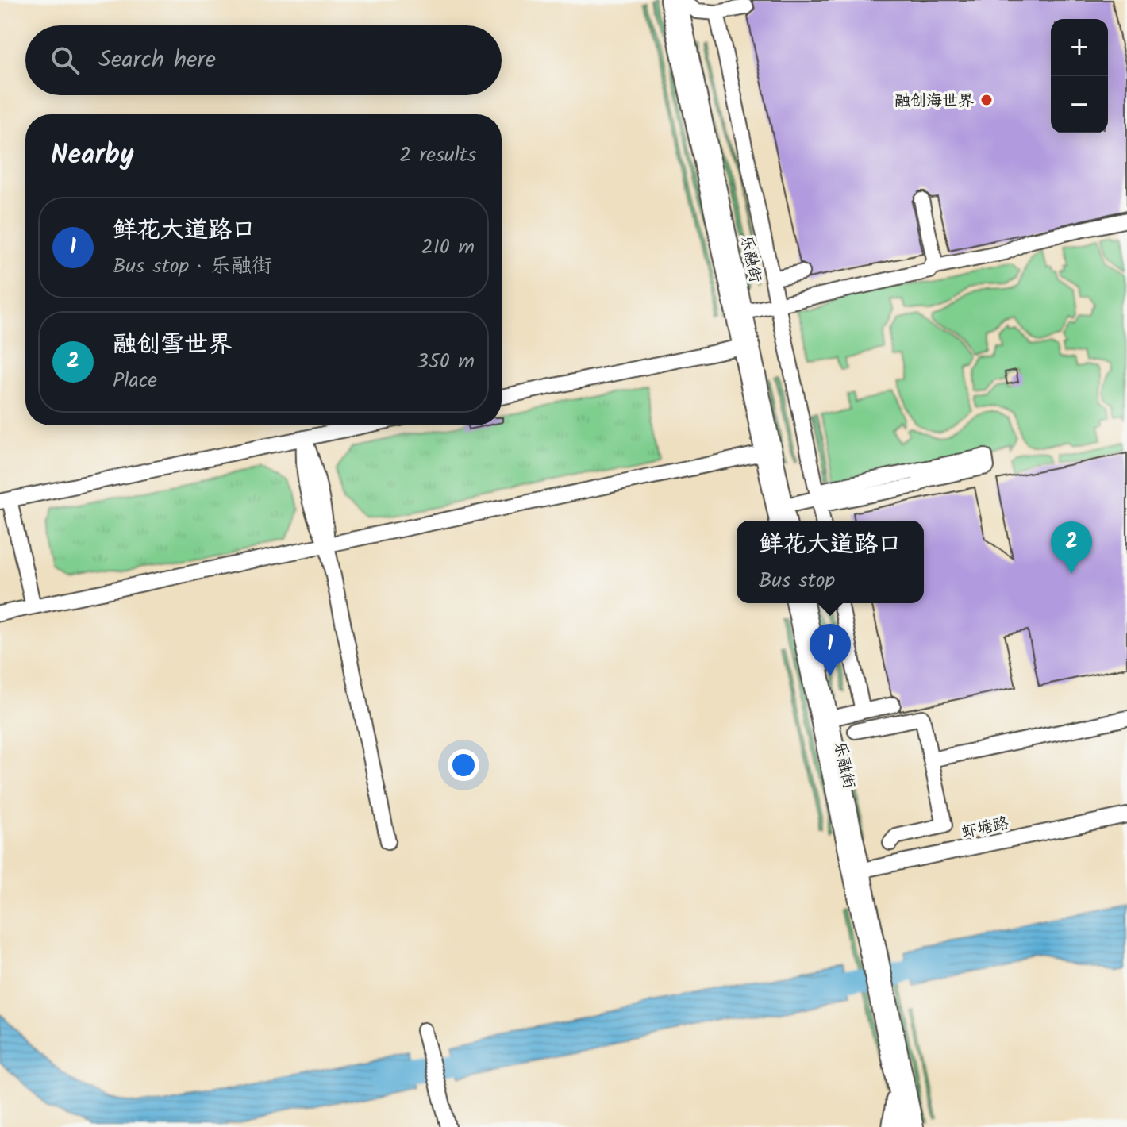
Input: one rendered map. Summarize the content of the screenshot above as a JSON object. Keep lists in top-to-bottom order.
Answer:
{
  "streets": {
    "street": ["乐融街", "虾塘路"]
  },
  "crossings": [
    ["乐融街", "虾塘路"]
  ],
  "places": ["融创海世界"],
  "page": {
    "map_buttons": ["+", "−"],
    "search": "Search here",
    "heading": ["Nearby", "2 results"],
    "list": [
      {
        "mark": "1",
        "name": "鲜花大道路口",
        "note": "Bus stop · 乐融街",
        "value": "210 m"
      },
      {
        "mark": "2",
        "name": "融创雪世界",
        "note": "Place",
        "value": "350 m"
      }
    ],
    "popup": ["鲜花大道路口", "Bus stop"],
    "pins": ["2", "1"]
  }
}
